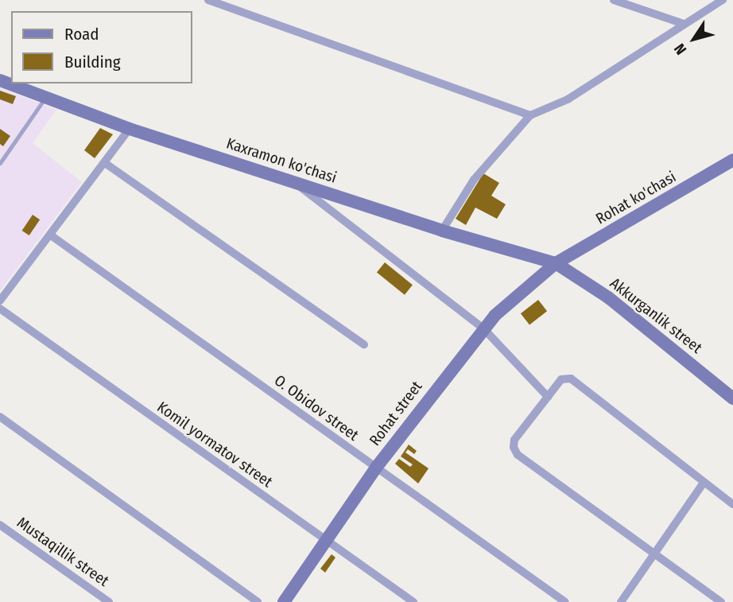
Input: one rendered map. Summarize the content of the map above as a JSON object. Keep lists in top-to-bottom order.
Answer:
{
  "streets": {
    "street": [
      "Kaxramon ko'chasi",
      "Rohat ko'chasi",
      "Akkurganlik street",
      "O. Obidov street",
      "Rohat street",
      "Komil yormatov street",
      "Mustaqillik street"
    ]
  },
  "crossings": [
    ["Kaxramon ko'chasi", "Rohat ko'chasi"],
    ["Kaxramon ko'chasi", "Akkurganlik street"],
    ["Kaxramon ko'chasi", "Rohat street"],
    ["Rohat ko'chasi", "Akkurganlik street"],
    ["Rohat ko'chasi", "Rohat street"],
    ["Akkurganlik street", "Rohat street"],
    ["O. Obidov street", "Rohat street"],
    ["Rohat street", "Komil yormatov street"]
  ],
  "legend": ["Road", "Building"],
  "north": "bottom left"
}
